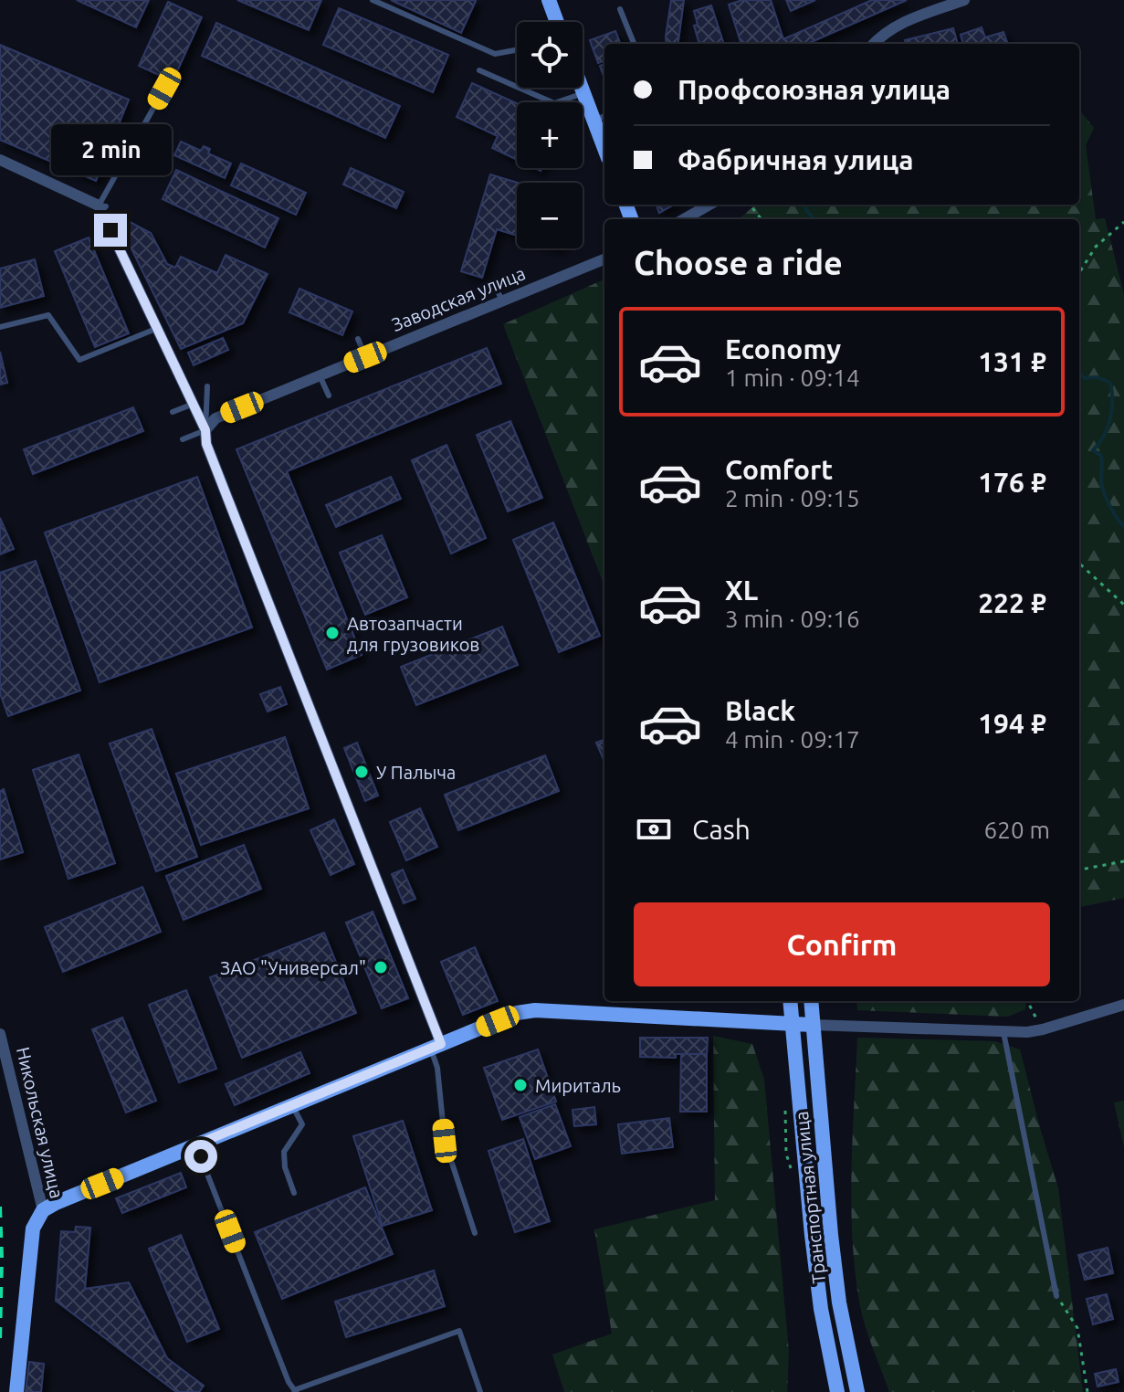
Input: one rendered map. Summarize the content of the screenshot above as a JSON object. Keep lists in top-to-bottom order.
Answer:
{
  "streets": {
    "street": ["Заводская улица", "Никольская улица", "Транспортная улица"]
  },
  "places": [
    "Автозапчасти для грузовиков",
    "У Палыча",
    "ЗАО \"Универсал\"",
    "Мириталь"
  ],
  "page": {
    "map_buttons": ["+", "−"],
    "banner": ["Профсоюзная улица", "Фабричная улица"],
    "bubble": "2 min",
    "heading": "Choose a ride",
    "list": [
      {
        "name": "Economy",
        "note": "1 min · 09:14",
        "value": "131 ₽"
      },
      {
        "name": "Comfort",
        "note": "2 min · 09:15",
        "value": "176 ₽"
      },
      {
        "name": "XL",
        "note": "3 min · 09:16",
        "value": "222 ₽"
      },
      {
        "name": "Black",
        "note": "4 min · 09:17",
        "value": "194 ₽"
      }
    ],
    "pay": ["Cash", "620 m"],
    "buttons": "Confirm"
  }
}
